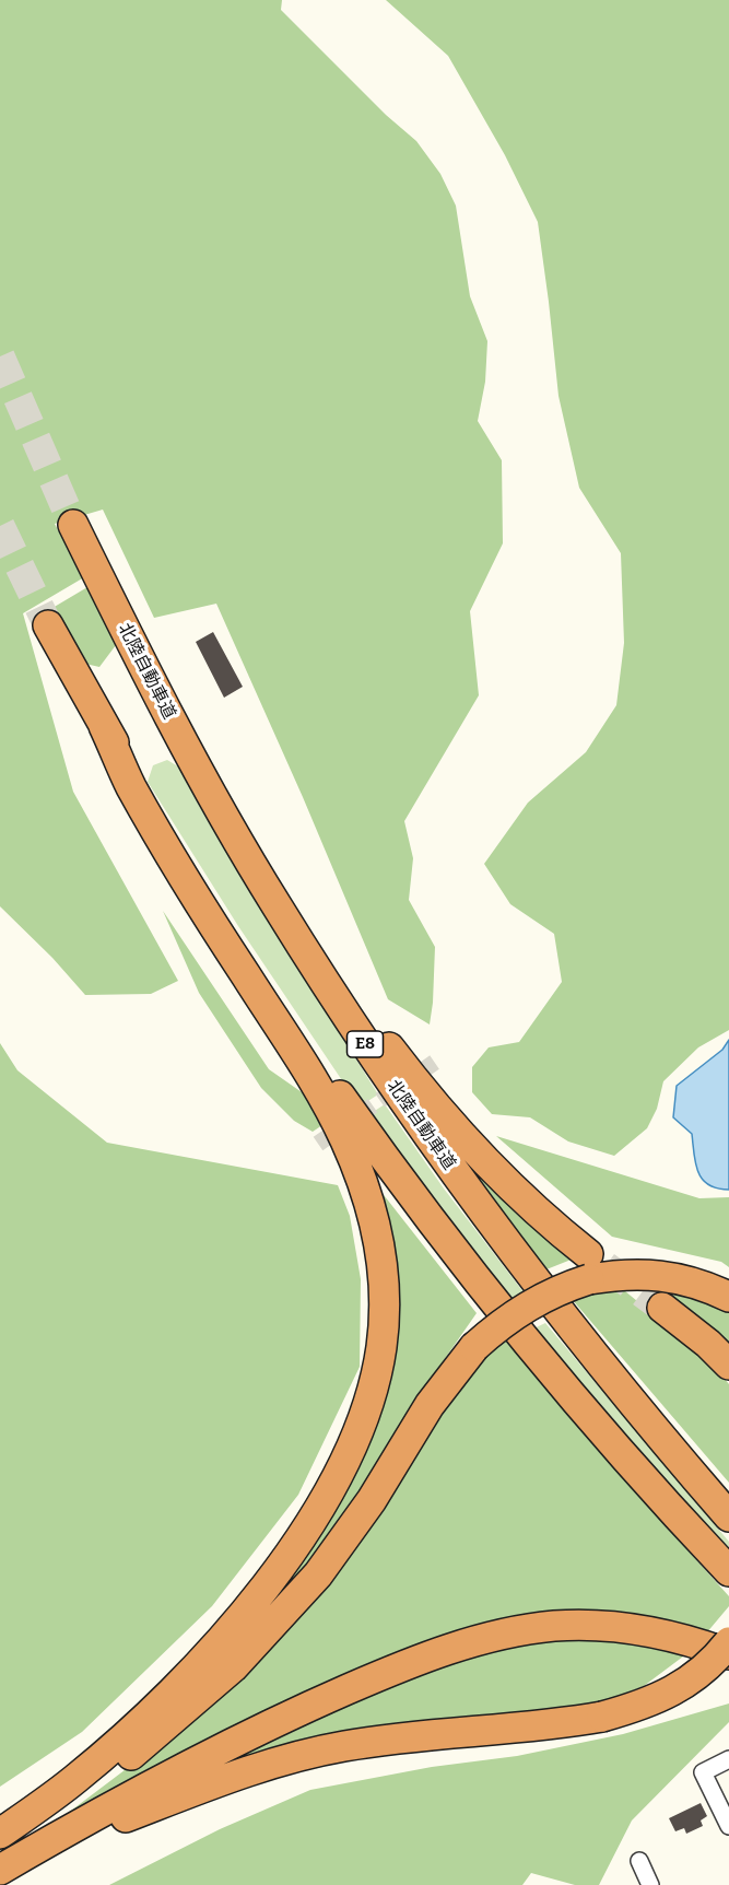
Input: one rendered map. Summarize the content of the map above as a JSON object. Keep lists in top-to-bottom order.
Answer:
{
  "streets": {
    "highway": ["北陸自動車道", "E8"]
  }
}
